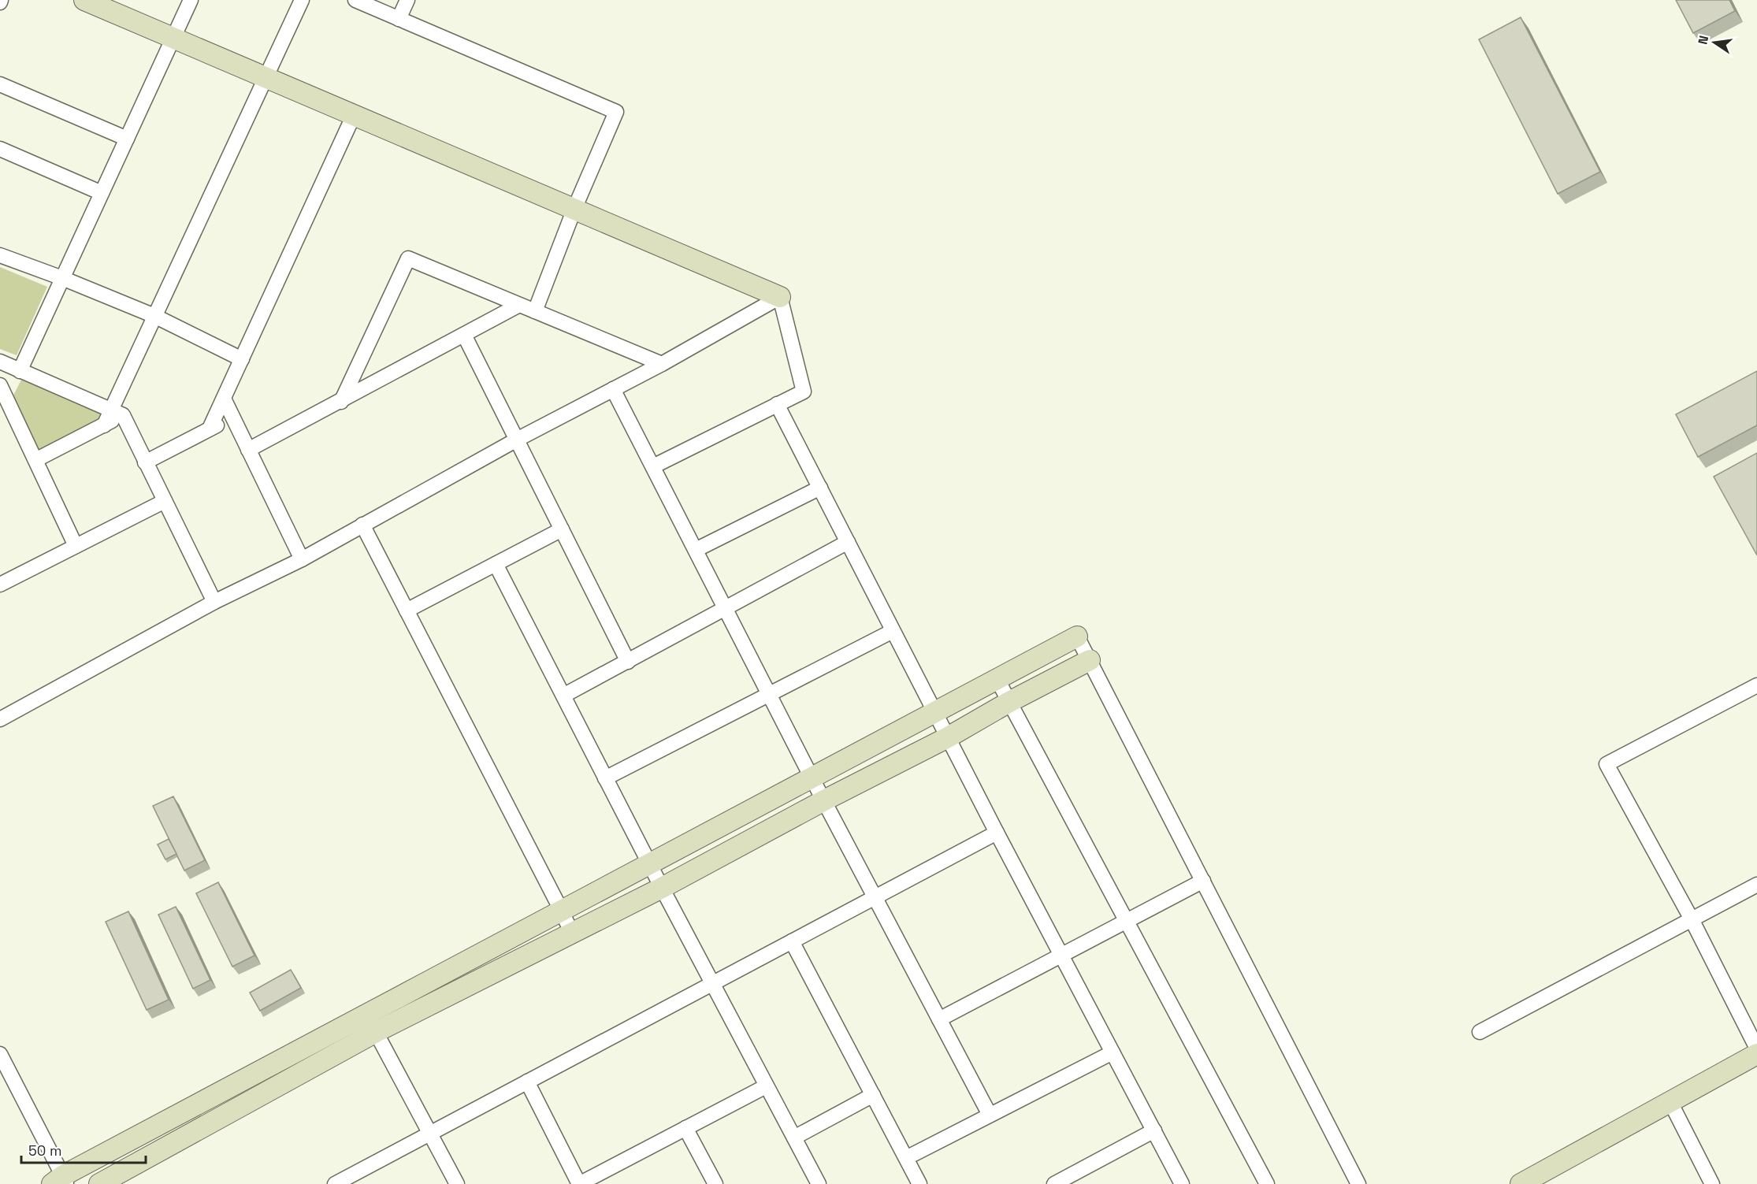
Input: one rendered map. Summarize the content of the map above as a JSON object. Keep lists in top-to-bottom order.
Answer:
{
  "scale_bar": "50 m",
  "north": "left"
}
